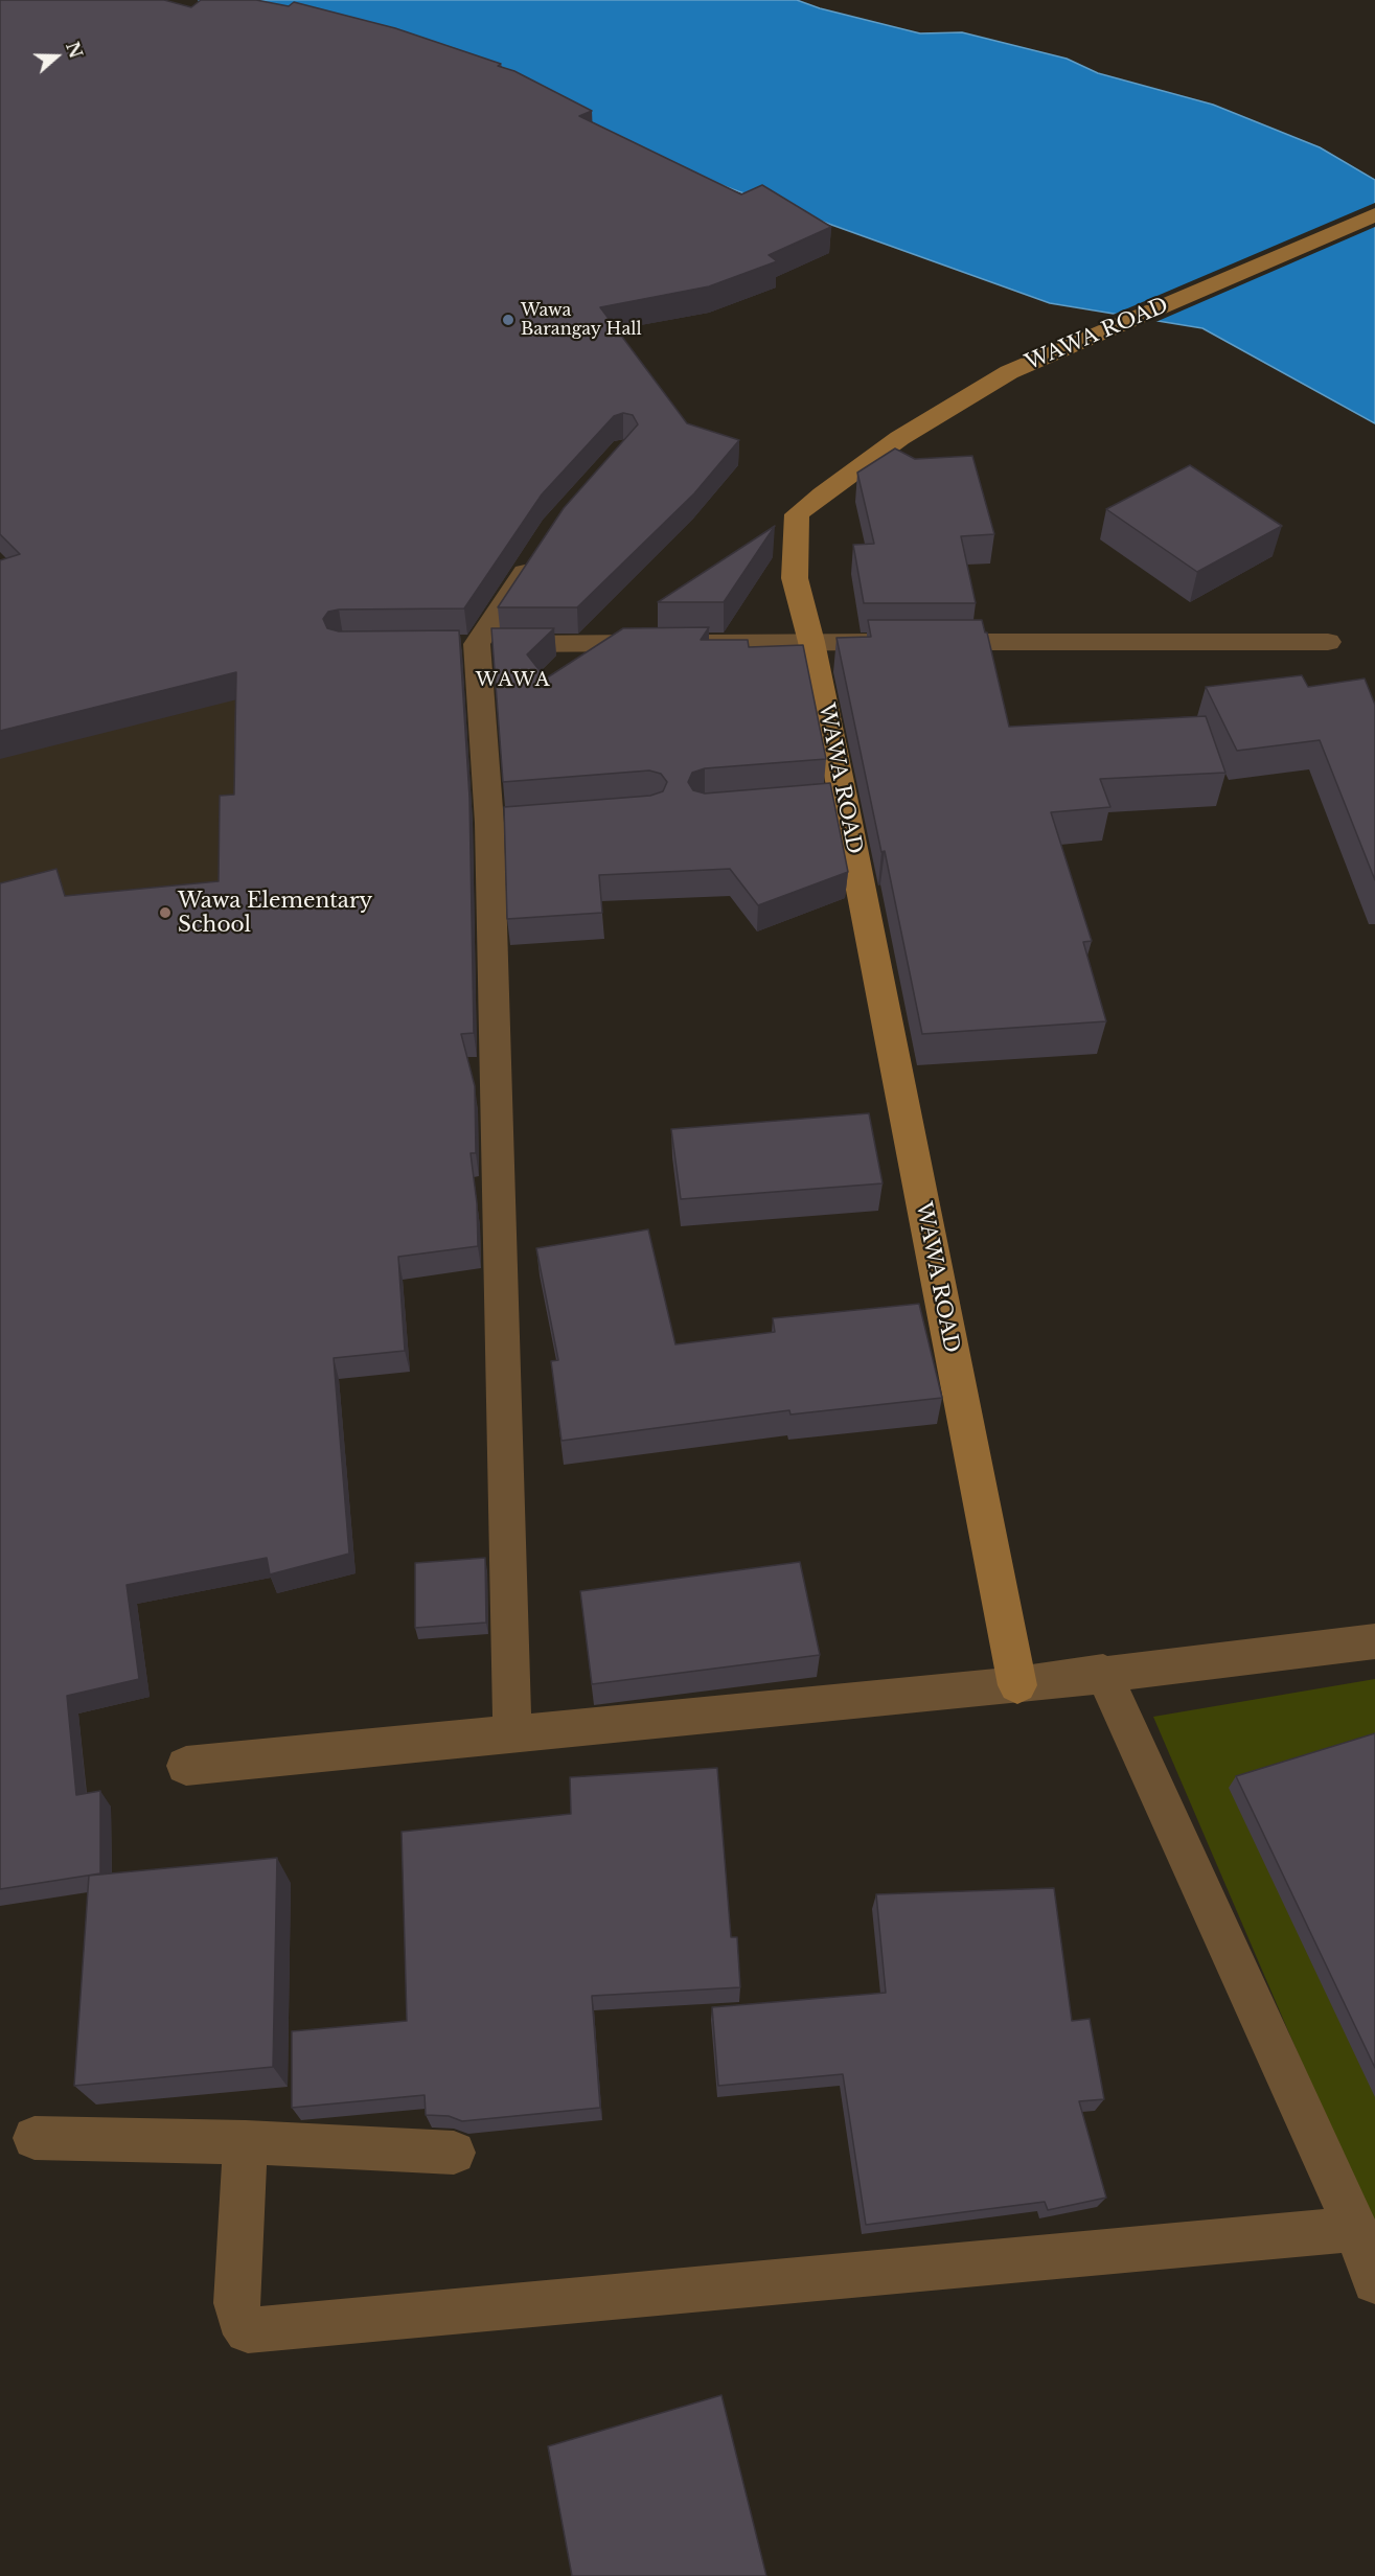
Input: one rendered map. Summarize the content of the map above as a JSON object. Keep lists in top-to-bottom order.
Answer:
{
  "streets": {
    "street": ["WAWA ROAD"]
  },
  "districts": ["WAWA"],
  "places": ["Wawa Barangay Hall", "Wawa Elementary School"],
  "north": "right"
}
